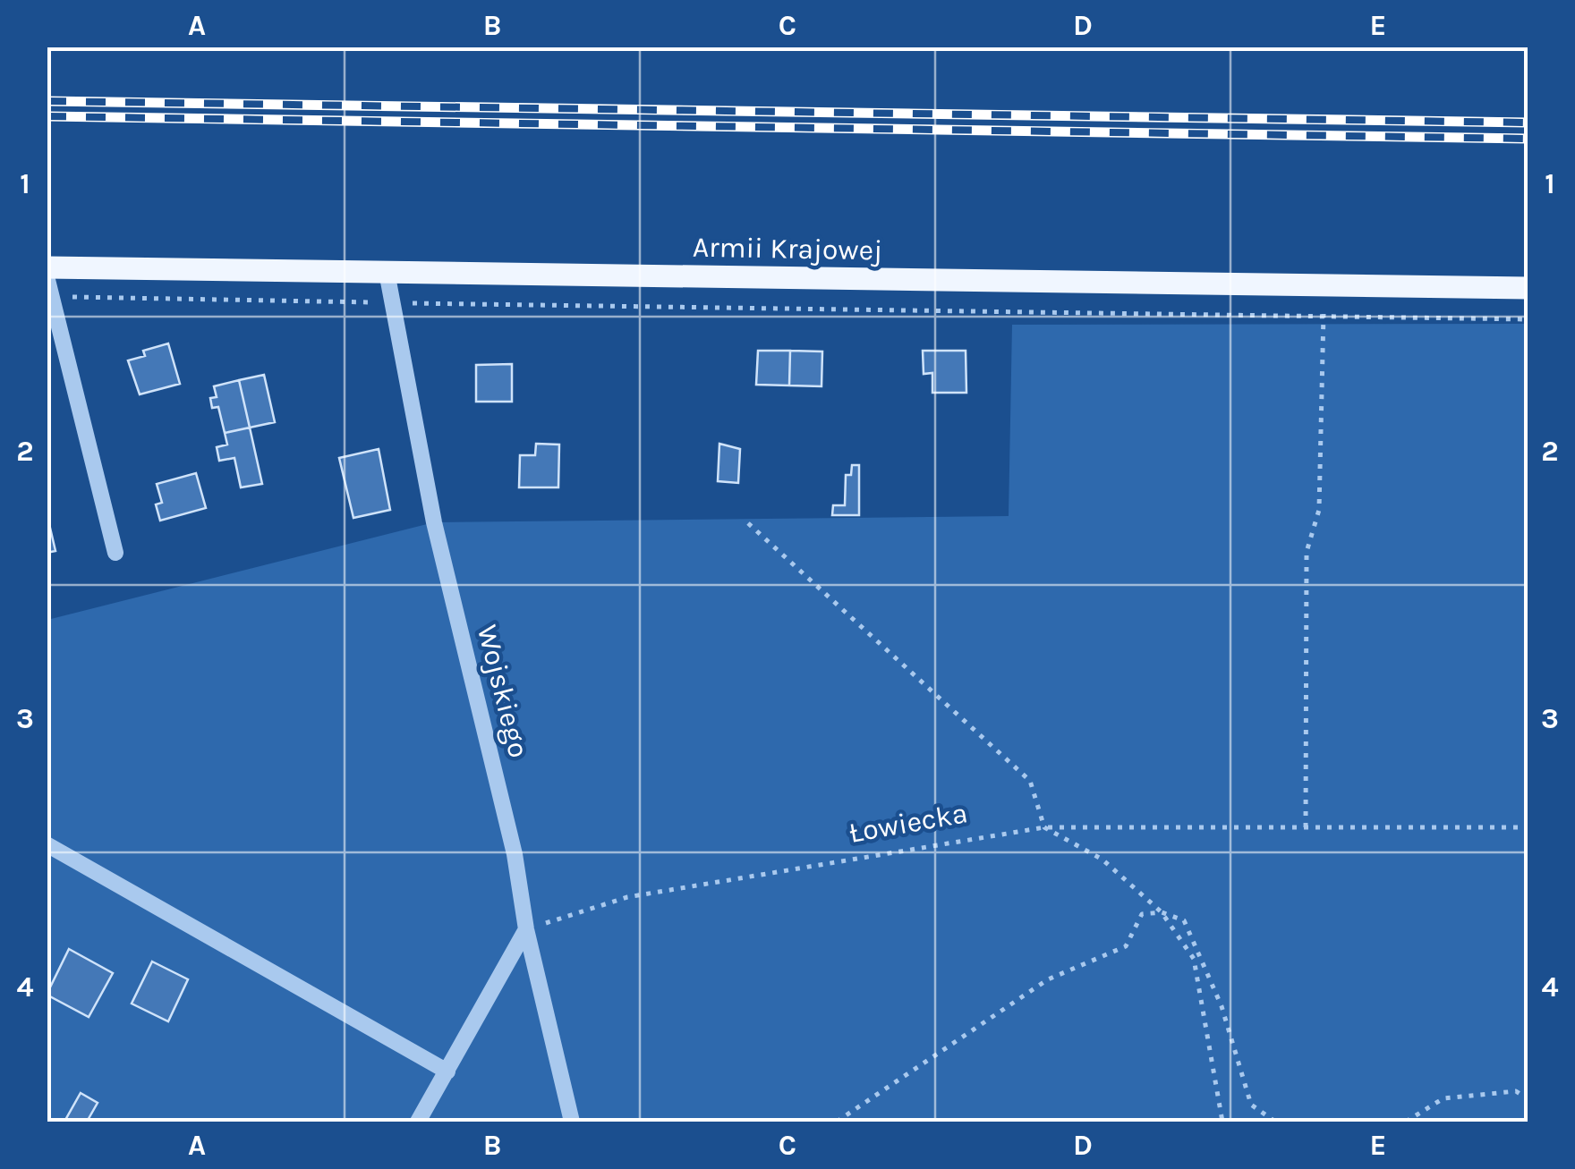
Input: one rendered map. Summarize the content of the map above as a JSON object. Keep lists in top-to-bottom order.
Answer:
{
  "streets": {
    "main road": ["Armii Krajowej"],
    "street": ["Wojskiego"],
    "path": ["Łowiecka"]
  },
  "crossings": [
    ["Armii Krajowej", "Wojskiego"],
    ["Wojskiego", "Łowiecka"]
  ],
  "grid": {
    "columns": [
      "A",
      "B",
      "C",
      "D",
      "E"
    ],
    "rows": [
      "1",
      "2",
      "3",
      "4"
    ]
  }
}
